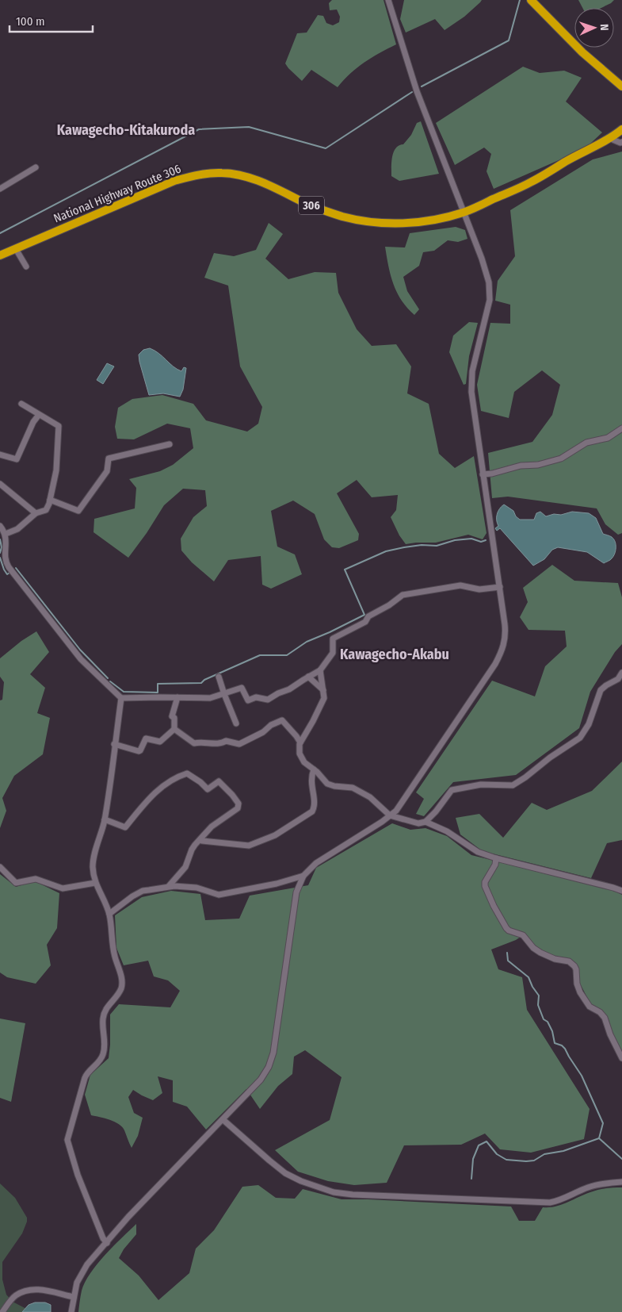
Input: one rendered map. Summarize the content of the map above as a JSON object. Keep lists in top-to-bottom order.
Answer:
{
  "streets": {
    "highway": ["National Highway Route 306", "306"]
  },
  "districts": ["Kawagecho-Kitakuroda", "Kawagecho-Akabu"],
  "scale_bar": "100 m",
  "north": "right"
}
